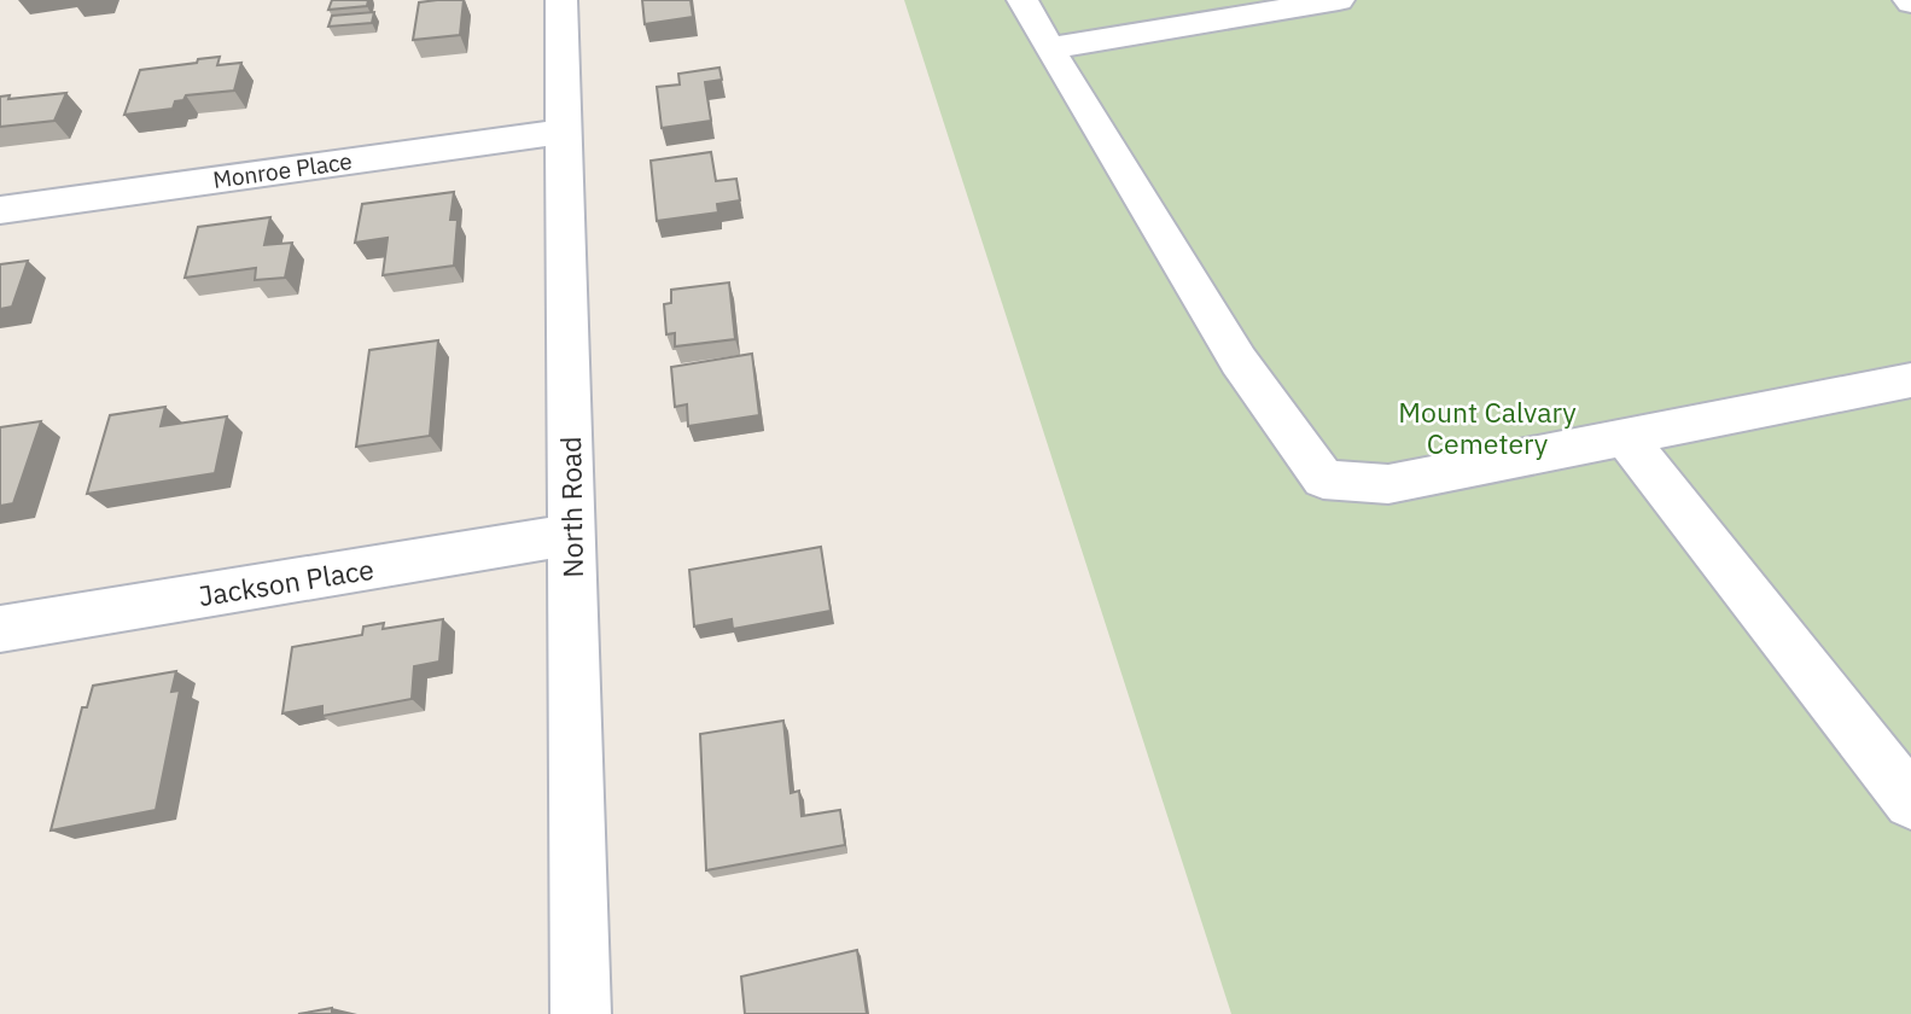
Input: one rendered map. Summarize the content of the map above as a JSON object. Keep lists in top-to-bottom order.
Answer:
{
  "streets": {
    "street": ["Monroe Place", "North Road", "Jackson Place"]
  },
  "crossings": [
    ["Monroe Place", "North Road"],
    ["North Road", "Jackson Place"]
  ],
  "parks": ["Mount Calvary Cemetery"]
}
